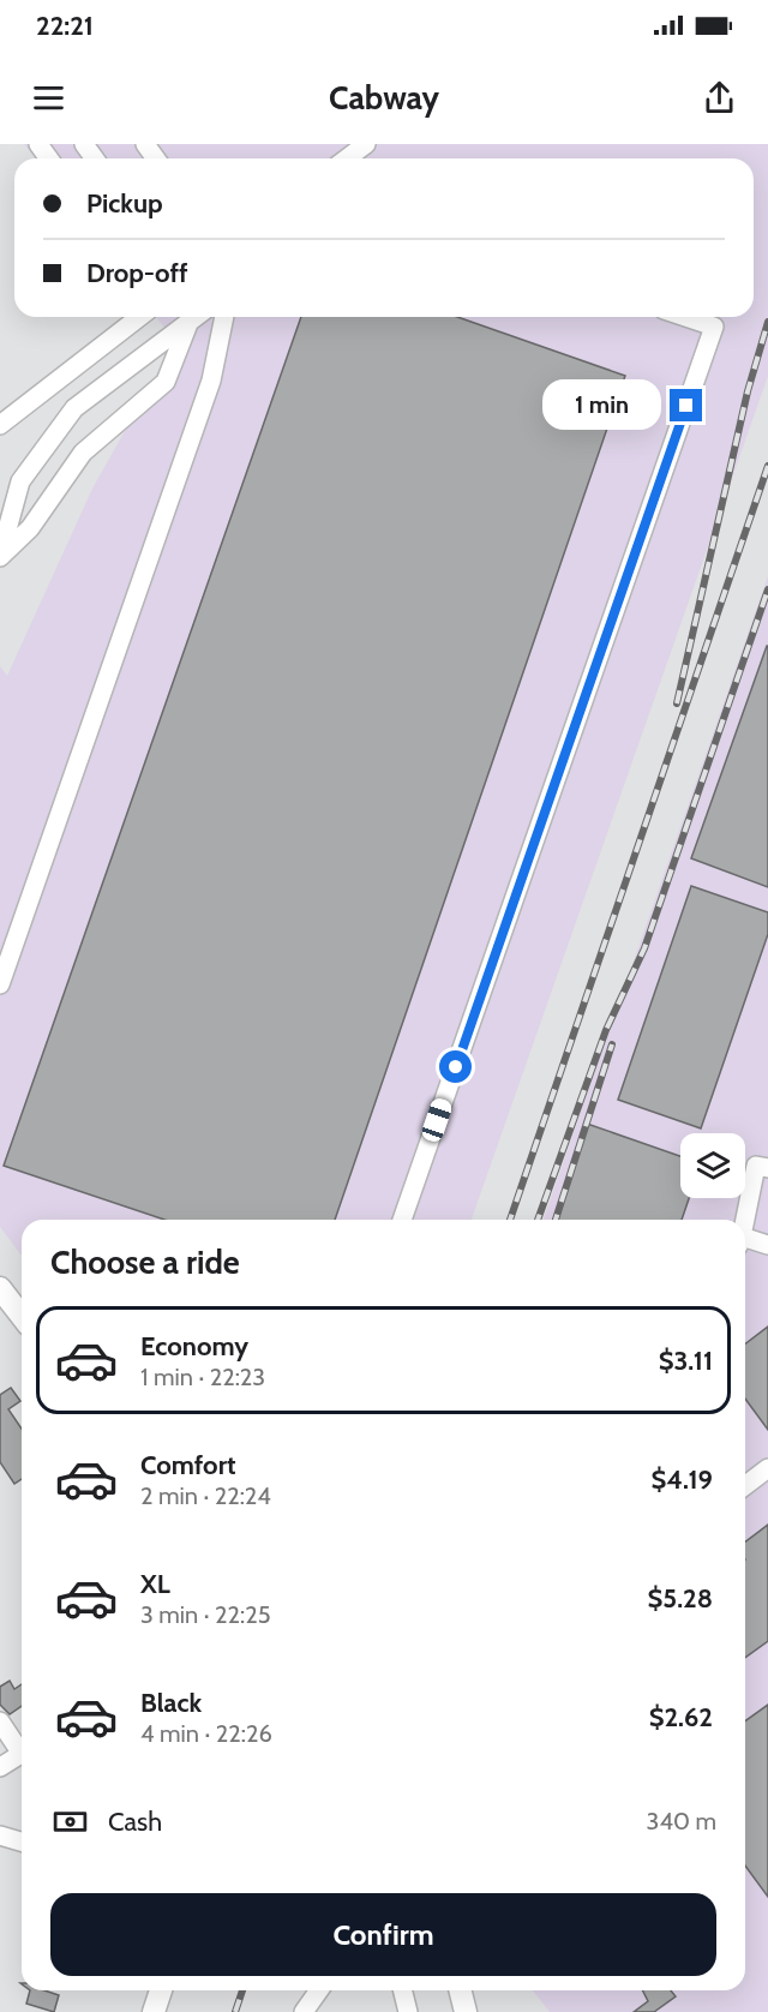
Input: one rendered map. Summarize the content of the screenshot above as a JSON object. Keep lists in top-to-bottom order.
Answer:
{
  "page": {
    "status": "22:21",
    "header": "Cabway",
    "banner": ["Pickup", "Drop-off"],
    "bubble": "1 min",
    "heading": "Choose a ride",
    "list": [
      {
        "name": "Economy",
        "note": "1 min · 22:23",
        "value": "$3.11"
      },
      {
        "name": "Comfort",
        "note": "2 min · 22:24",
        "value": "$4.19"
      },
      {
        "name": "XL",
        "note": "3 min · 22:25",
        "value": "$5.28"
      },
      {
        "name": "Black",
        "note": "4 min · 22:26",
        "value": "$2.62"
      }
    ],
    "pay": ["Cash", "340 m"],
    "buttons": "Confirm"
  }
}
